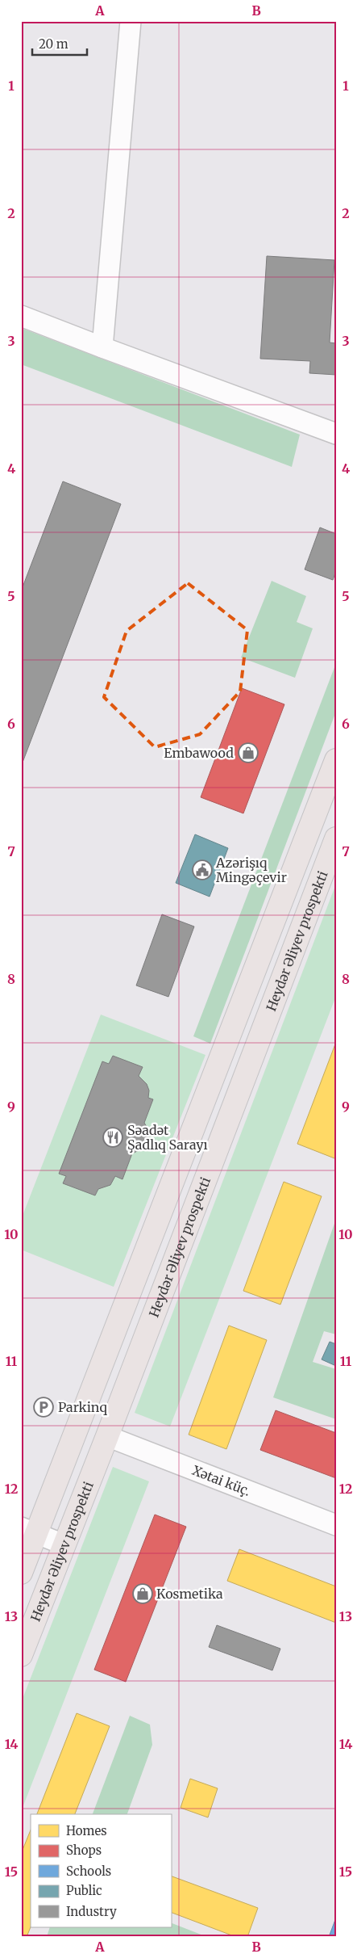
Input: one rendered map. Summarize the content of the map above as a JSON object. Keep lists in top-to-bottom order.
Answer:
{
  "streets": {
    "main road": ["Heydər Əliyev prospekti"],
    "street": ["Xətai küç."]
  },
  "crossings": [
    ["Heydər Əliyev prospekti", "Xətai küç."]
  ],
  "places": {
    "shop": ["Embawood", "Kosmetika"],
    "public building": ["Azərişıq Mingəçevir"],
    "restaurant": ["Səadət Şadlıq Sarayı"],
    "parking": ["Parkinq"]
  },
  "legend": [
    "Homes",
    "Shops",
    "Schools",
    "Public",
    "Industry"
  ],
  "scale_bar": "20 m",
  "grid": {
    "columns": ["A", "B"],
    "rows": [
      "1",
      "2",
      "3",
      "4",
      "5",
      "6",
      "7",
      "8",
      "9",
      "10",
      "11",
      "12",
      "13",
      "14",
      "15"
    ]
  }
}
